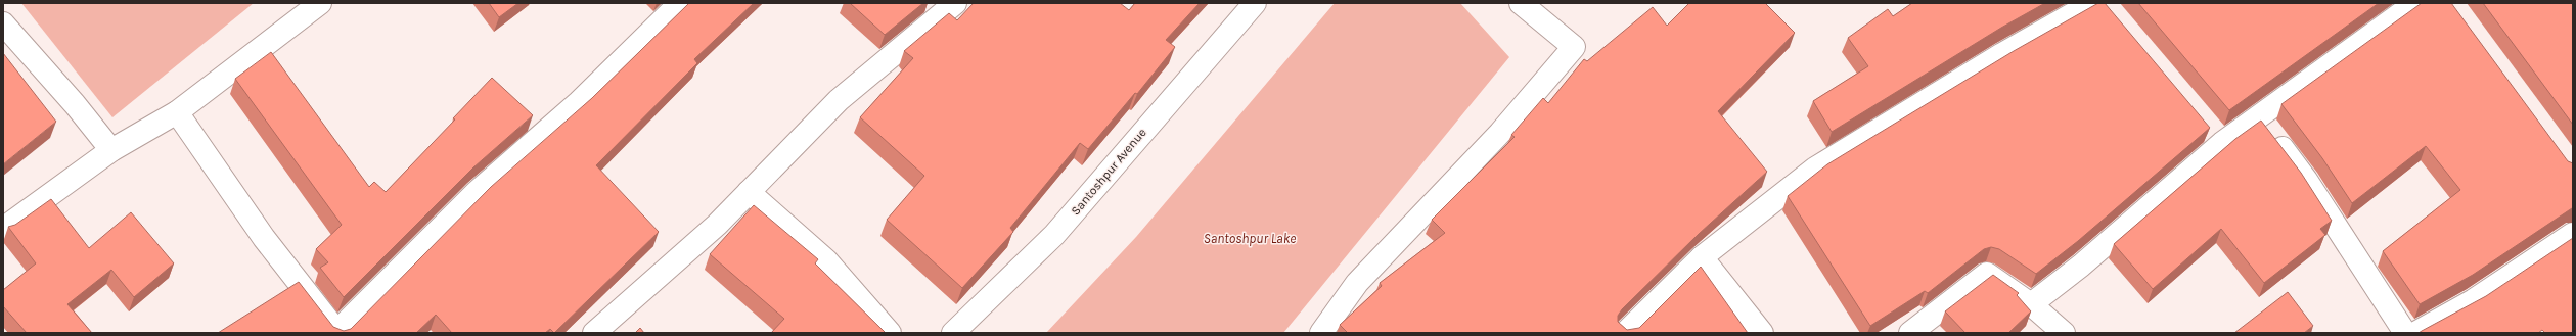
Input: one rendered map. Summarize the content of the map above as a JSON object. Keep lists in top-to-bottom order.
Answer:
{
  "streets": {
    "street": ["Santoshpur Avenue"]
  },
  "water": ["Santoshpur Lake"]
}
